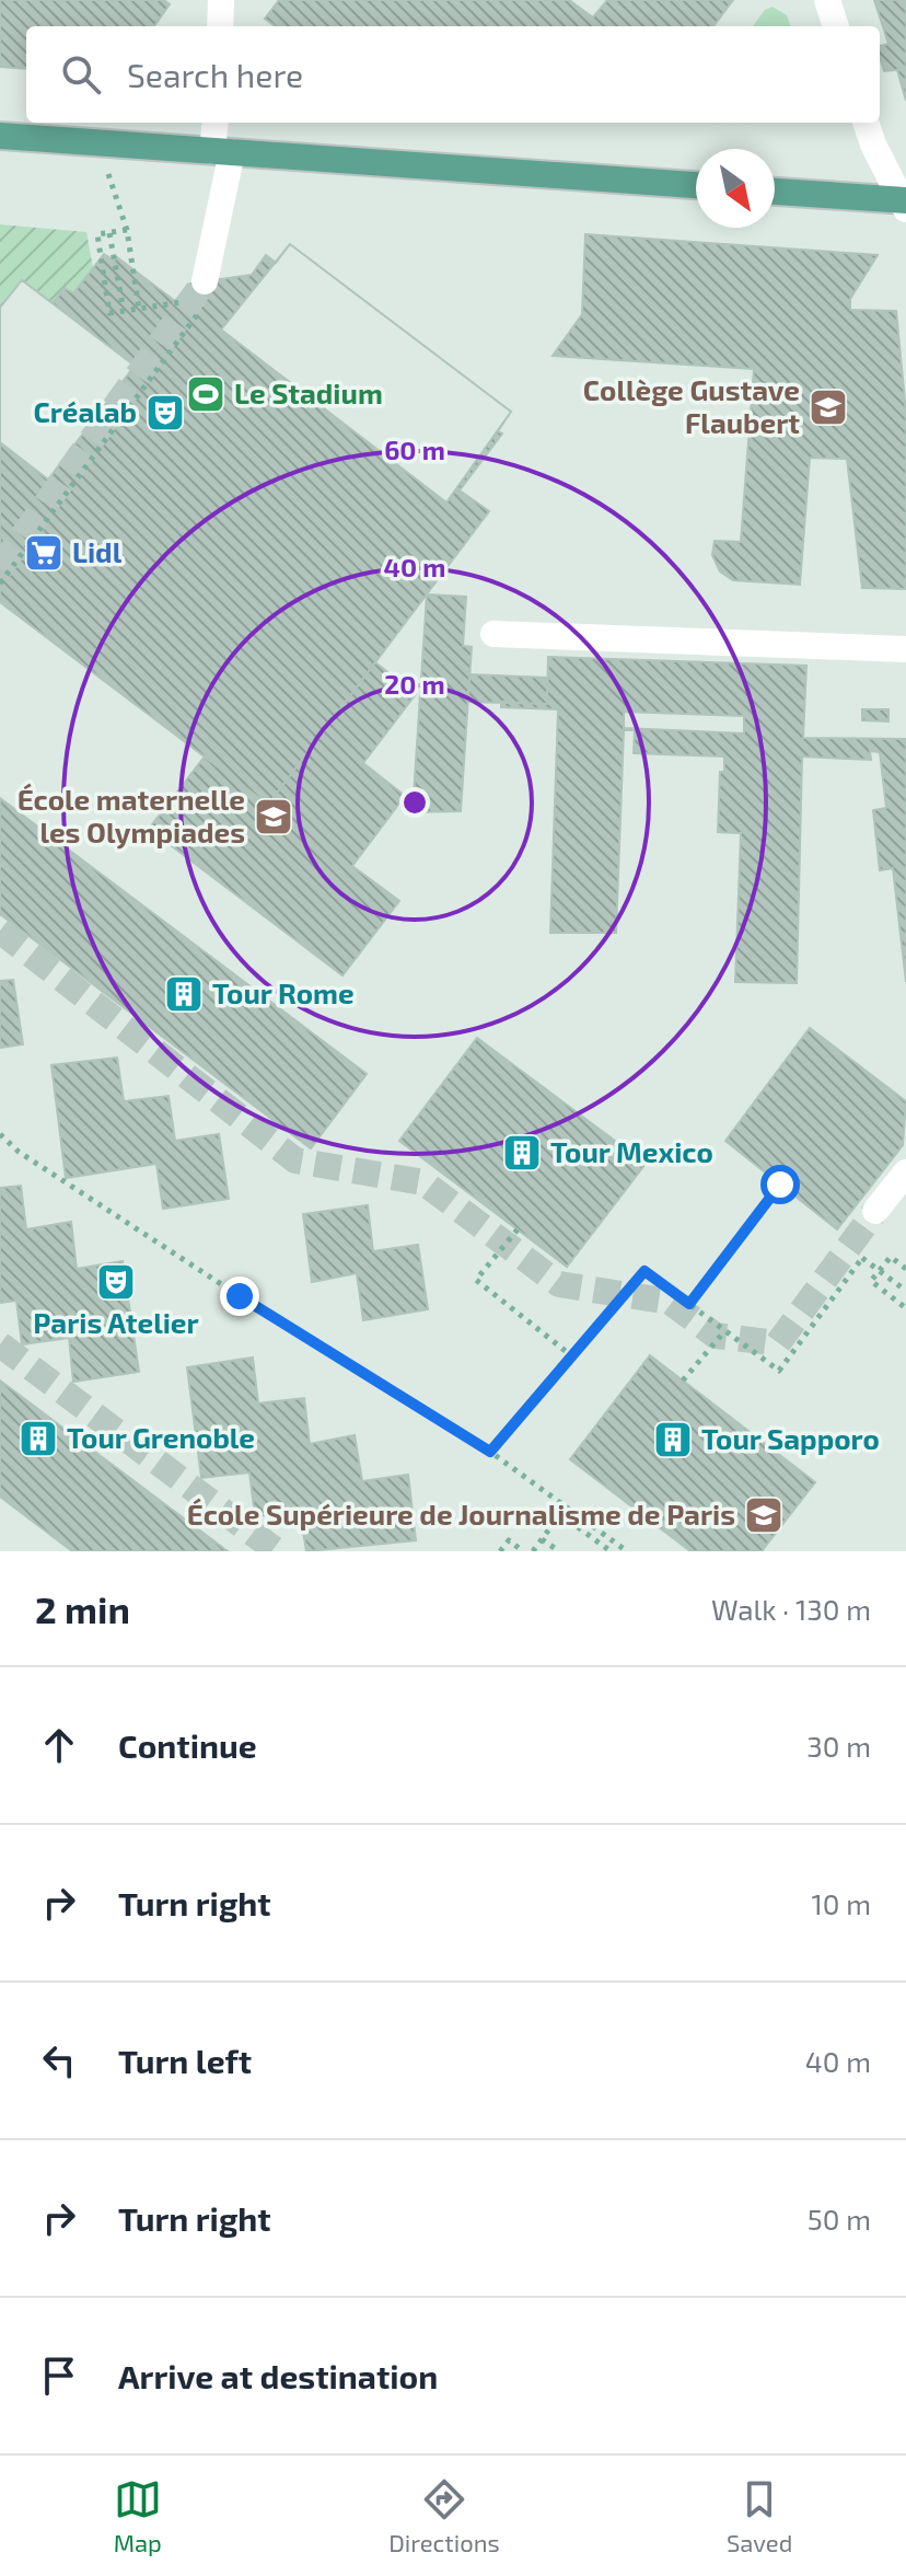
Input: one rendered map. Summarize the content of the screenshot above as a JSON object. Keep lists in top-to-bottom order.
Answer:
{
  "places": {
    "sports": ["Le Stadium"],
    "school or university": ["Collège Gustave Flaubert", "École maternelle les Olympiades", "École Supérieure de Journalisme de Paris"],
    "theatre": ["Créalab", "Paris Atelier"],
    "supermarket": ["Lidl"],
    "building": [
      "Tour Rome",
      "Tour Mexico",
      "Tour Grenoble",
      "Tour Sapporo"
    ]
  },
  "north": "bottom right",
  "page": {
    "search": "Search here",
    "heading": ["2 min", "Walk · 130 m"],
    "list": [
      ["Continue", "30 m"],
      ["Turn right", "10 m"],
      ["Turn left", "40 m"],
      ["Turn right", "50 m"],
      "Arrive at destination"
    ],
    "nav": ["Map", "Directions", "Saved"]
  },
  "rings": ["60 m", "40 m", "20 m"]
}
